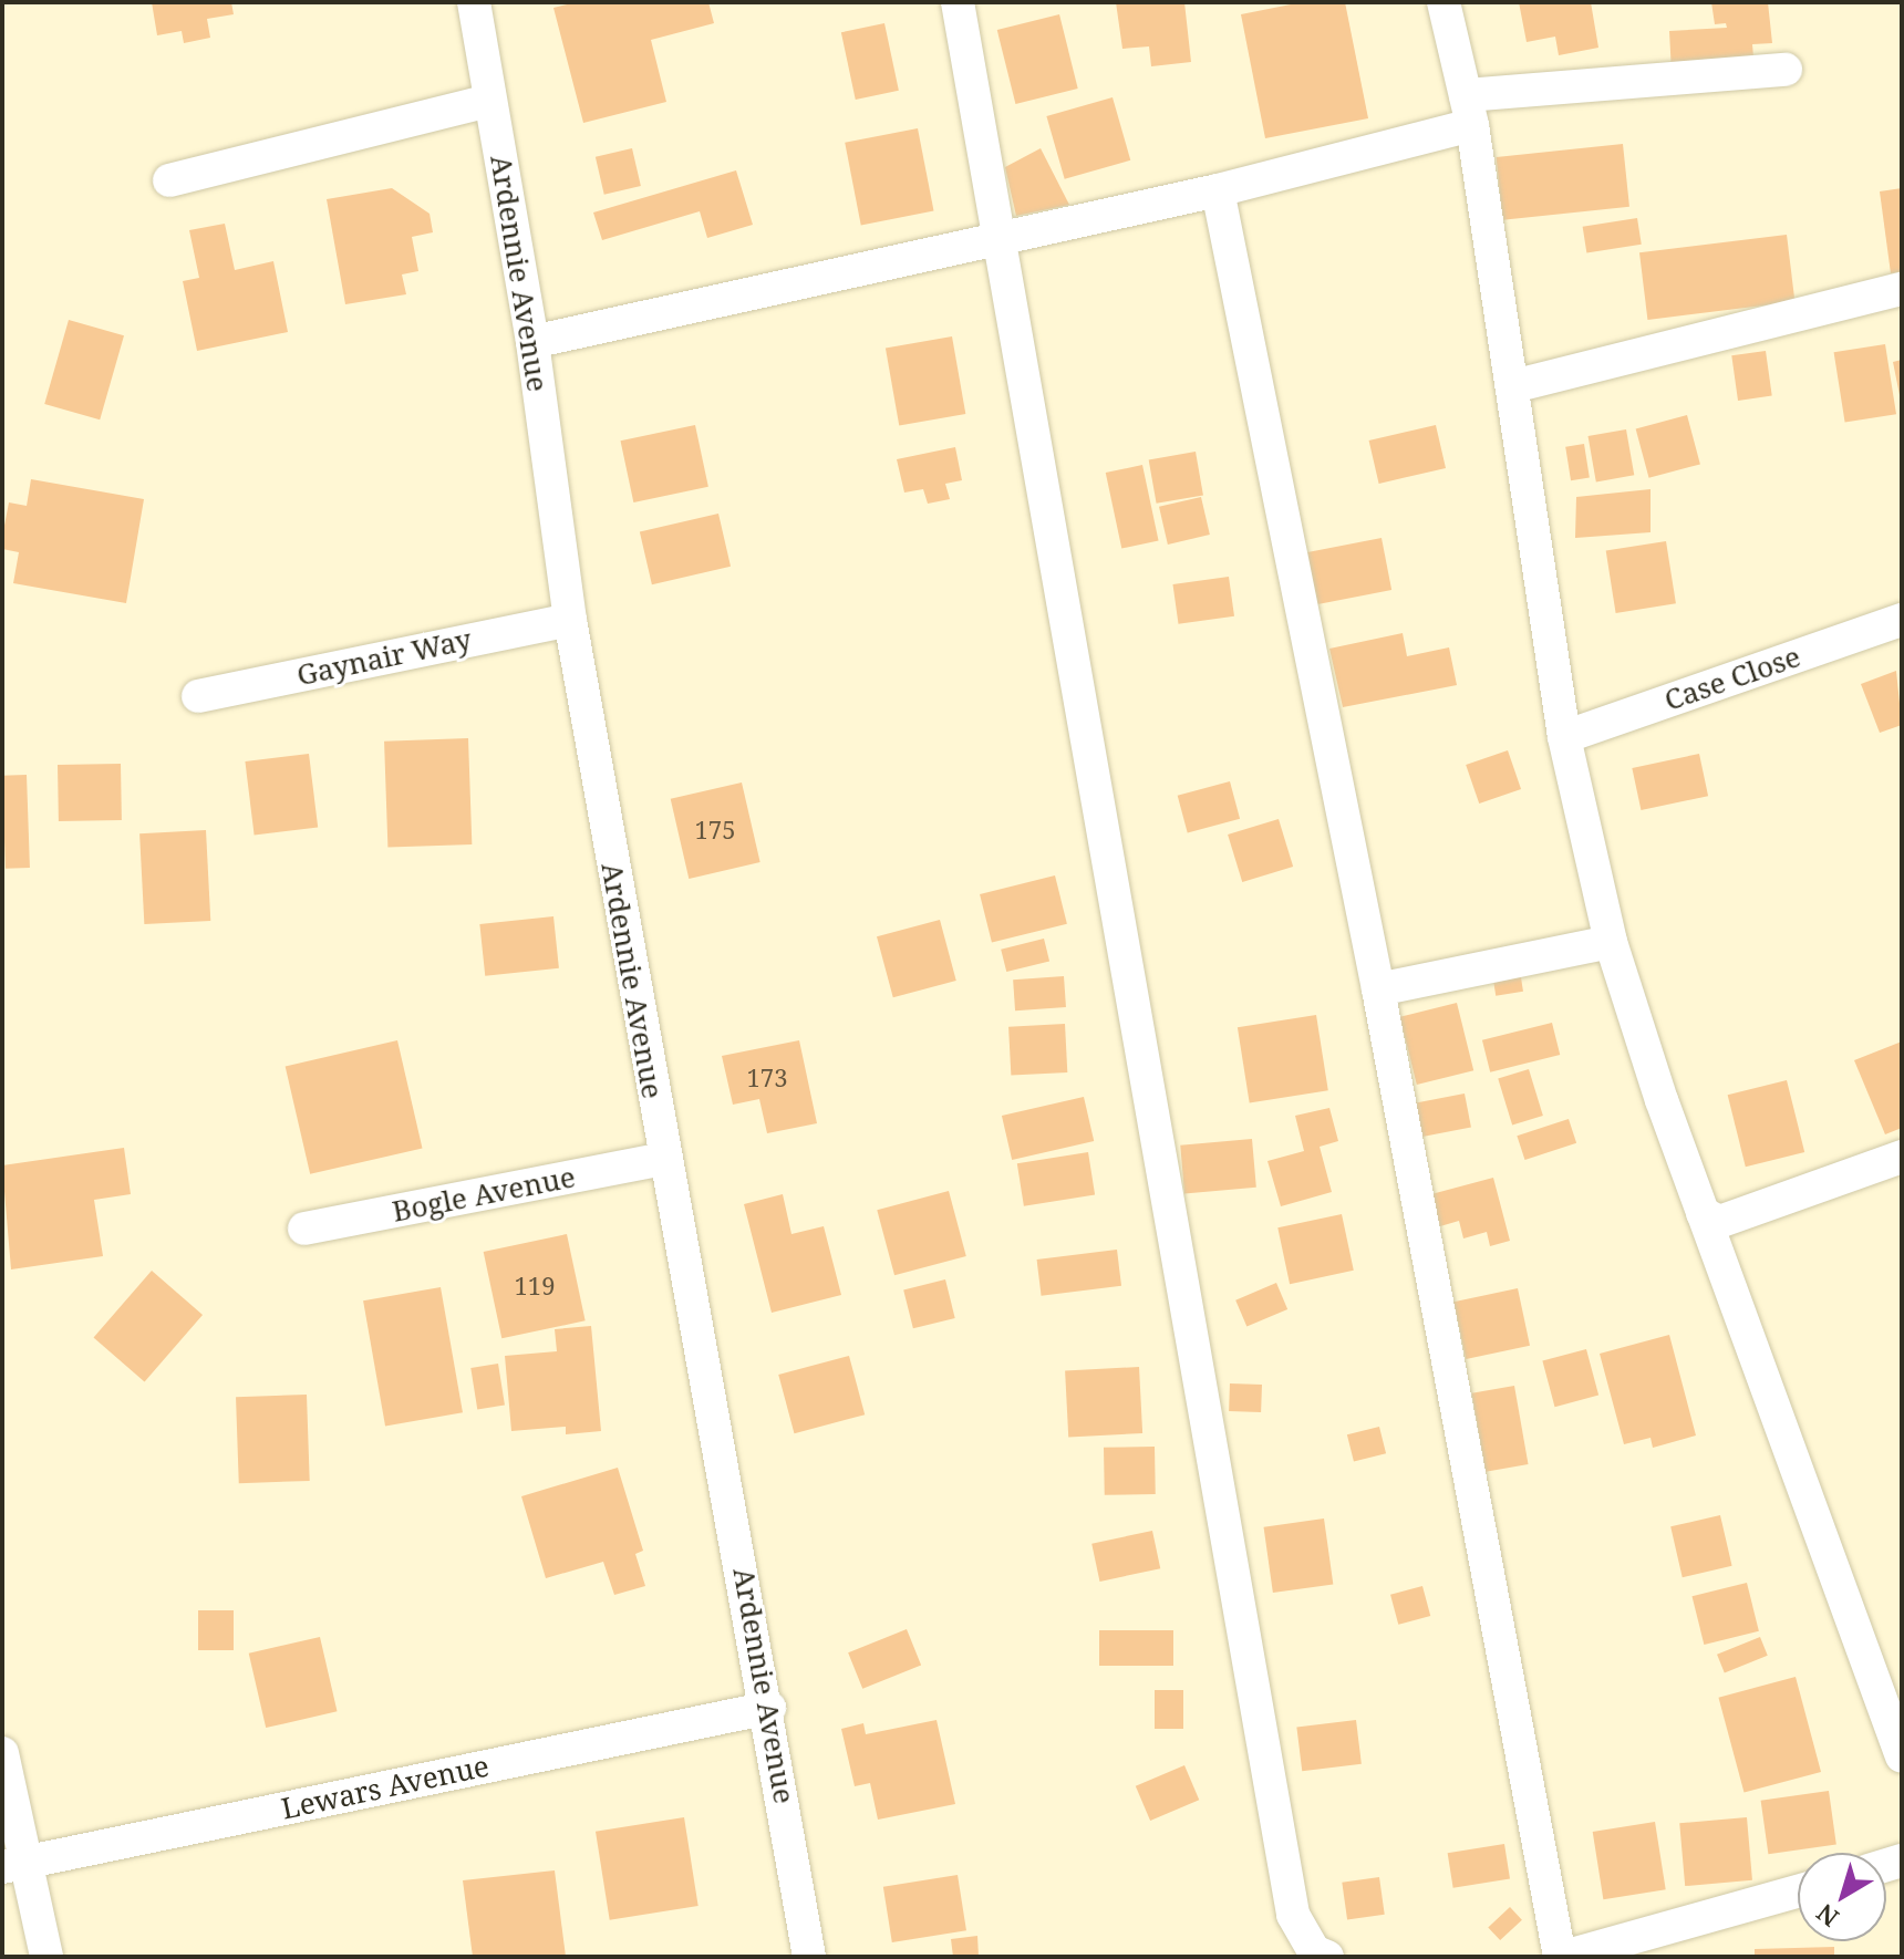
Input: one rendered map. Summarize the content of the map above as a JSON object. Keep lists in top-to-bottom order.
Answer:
{
  "streets": {
    "street": [
      "Ardennie Avenue",
      "Gaynair Way",
      "Case Close",
      "Bogle Avenue",
      "Lewars Avenue"
    ]
  },
  "crossings": [
    ["Ardennie Avenue", "Gaynair Way"],
    ["Ardennie Avenue", "Bogle Avenue"],
    ["Ardennie Avenue", "Lewars Avenue"]
  ],
  "house_numbers": ["175", "173", "119"],
  "north": "bottom left"
}
